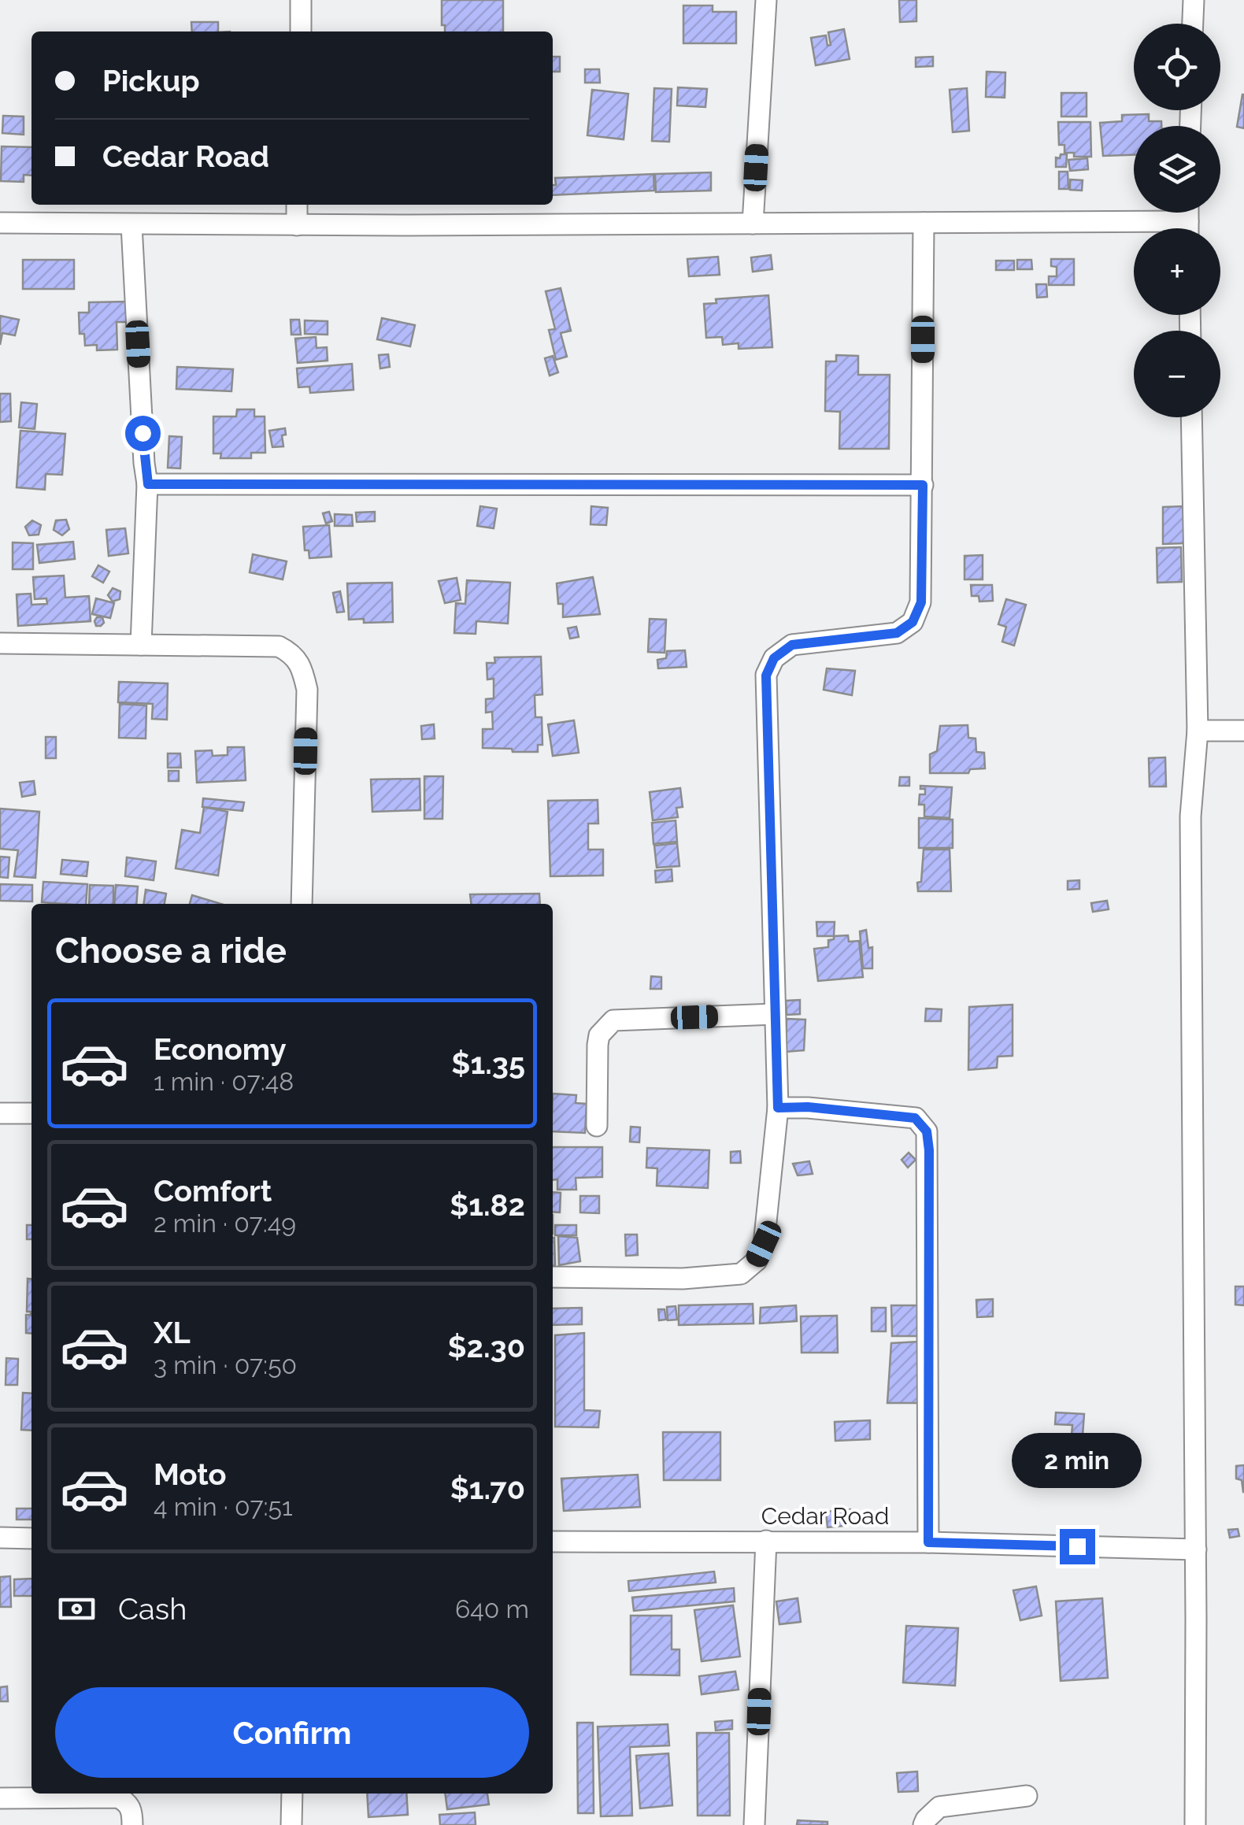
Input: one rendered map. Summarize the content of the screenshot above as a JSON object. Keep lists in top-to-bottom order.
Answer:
{
  "streets": {
    "street": ["Cedar Road"]
  },
  "page": {
    "map_buttons": ["+", "−"],
    "banner": ["Pickup", "Cedar Road"],
    "heading": "Choose a ride",
    "list": [
      {
        "name": "Economy",
        "note": "1 min · 07:48",
        "value": "$1.35"
      },
      {
        "name": "Comfort",
        "note": "2 min · 07:49",
        "value": "$1.82"
      },
      {
        "name": "XL",
        "note": "3 min · 07:50",
        "value": "$2.30"
      },
      {
        "name": "Moto",
        "note": "4 min · 07:51",
        "value": "$1.70"
      }
    ],
    "bubble": "2 min",
    "pay": ["Cash", "640 m"],
    "buttons": "Confirm"
  }
}
